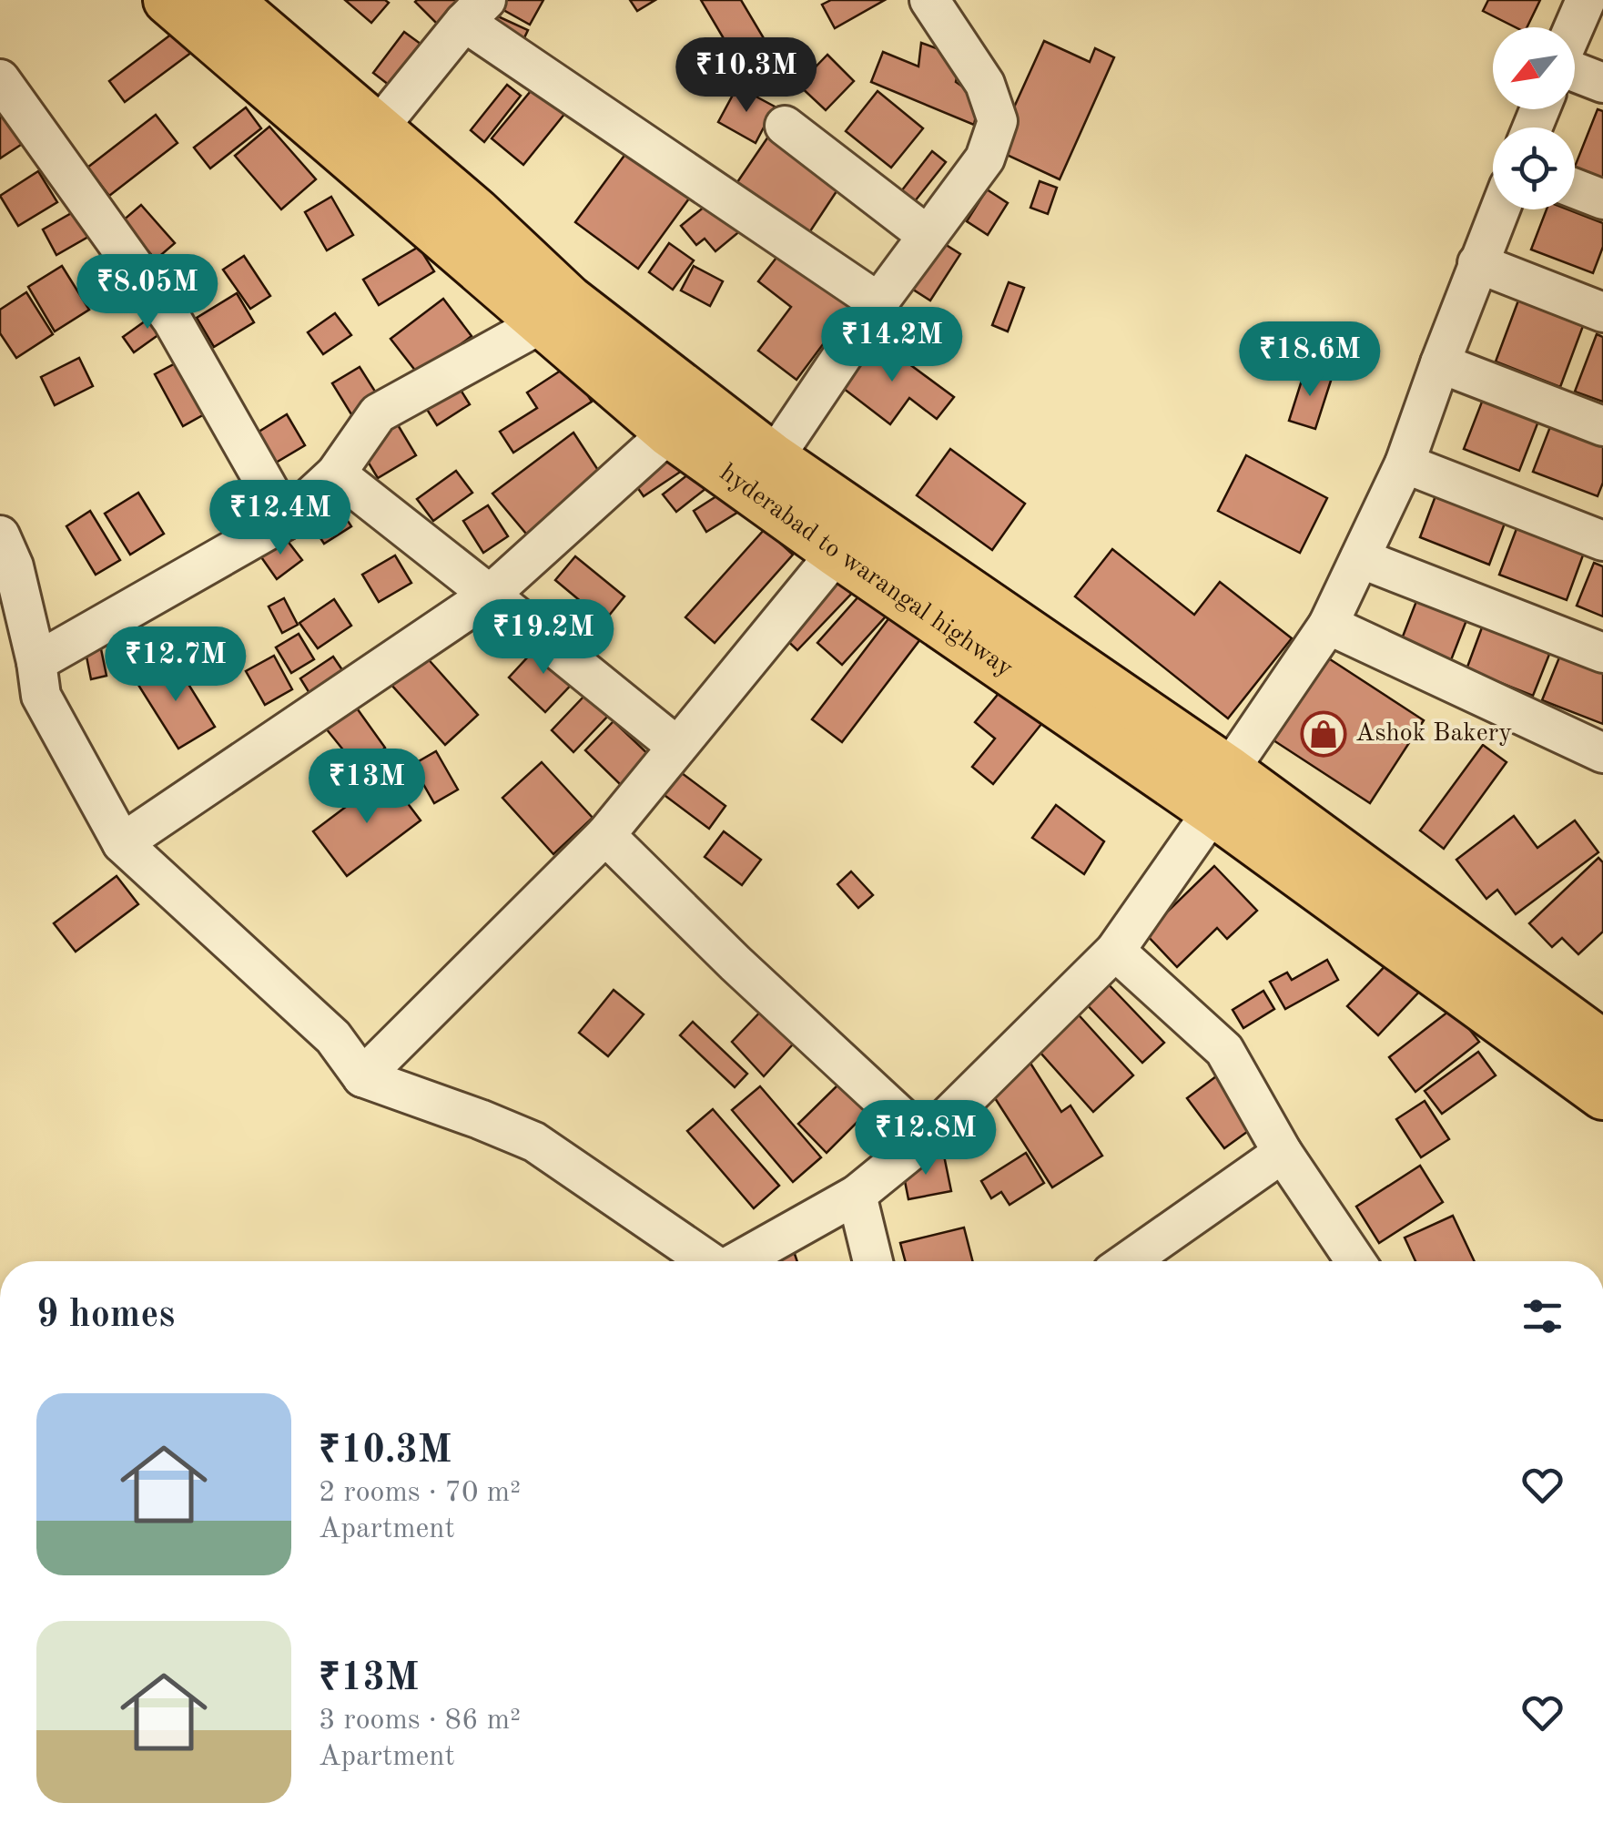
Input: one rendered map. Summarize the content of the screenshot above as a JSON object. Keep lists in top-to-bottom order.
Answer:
{
  "streets": {
    "main road": ["hyderabad to warangal highway"]
  },
  "places": {
    "shop": ["Ashok Bakery"]
  },
  "north": "bottom left",
  "page": {
    "price": [
      "₹10.3M",
      "₹8.05M",
      "₹14.2M",
      "₹18.6M",
      "₹12.4M",
      "₹19.2M",
      "₹12.7M",
      "₹13M",
      "₹12.8M"
    ],
    "heading": "9 homes",
    "list": [
      {
        "name": "₹10.3M",
        "note": "2 rooms · 70 m² · Apartment"
      },
      {
        "name": "₹13M",
        "note": "3 rooms · 86 m² · Apartment"
      }
    ]
  }
}
